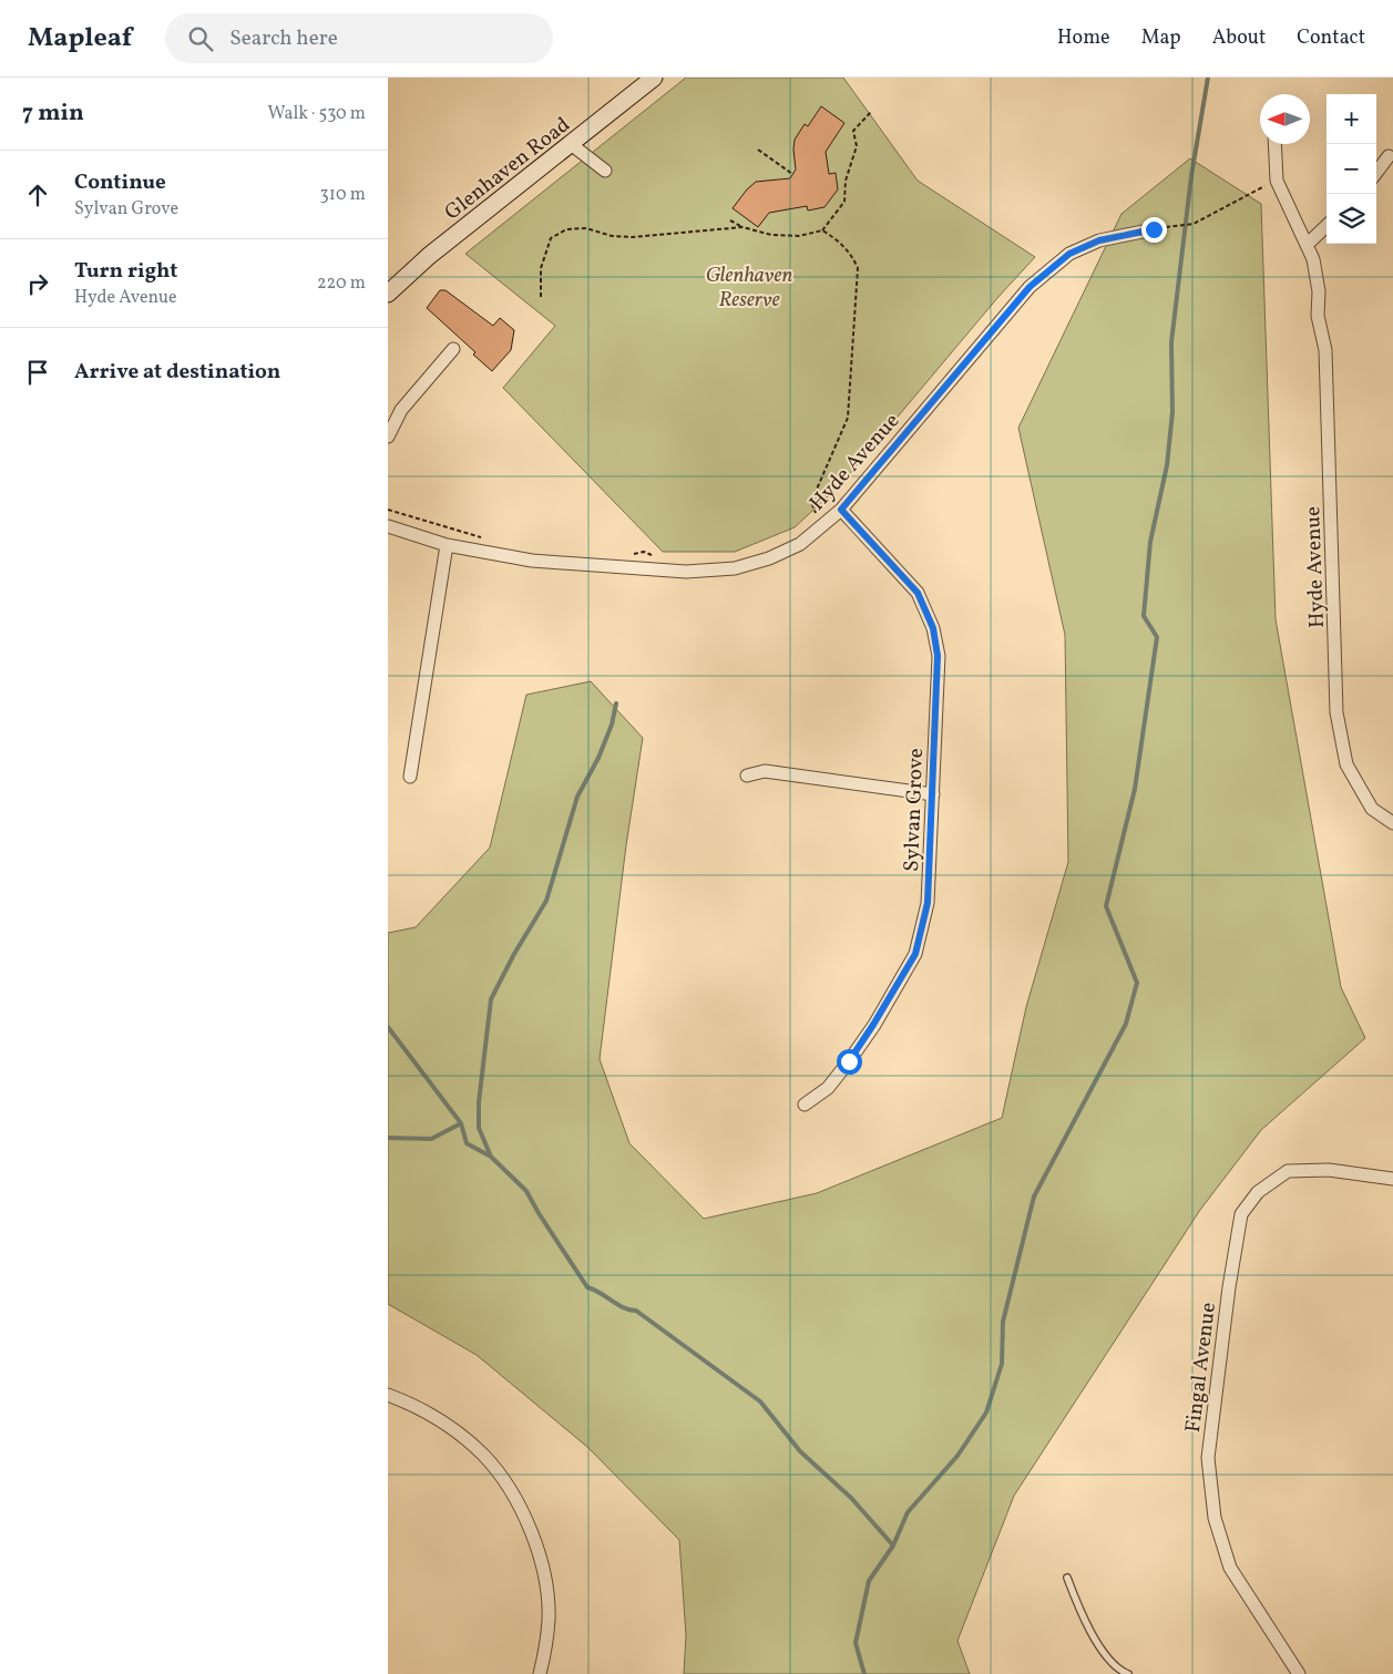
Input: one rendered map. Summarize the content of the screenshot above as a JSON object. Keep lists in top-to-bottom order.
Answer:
{
  "streets": {
    "main road": ["Glenhaven Road"],
    "street": ["Hyde Avenue", "Sylvan Grove", "Fingal Avenue"]
  },
  "crossings": [
    ["Hyde Avenue", "Sylvan Grove"]
  ],
  "parks": ["Glenhaven Reserve"],
  "north": "left",
  "page": {
    "header": "Mapleaf",
    "search": "Search here",
    "nav": [
      "Home",
      "Map",
      "About",
      "Contact"
    ],
    "heading": ["7 min", "Walk · 530 m"],
    "map_buttons": ["+", "−"],
    "list": [
      ["Continue", "Sylvan Grove", "310 m"],
      ["Turn right", "Hyde Avenue", "220 m"],
      "Arrive at destination"
    ]
  }
}
